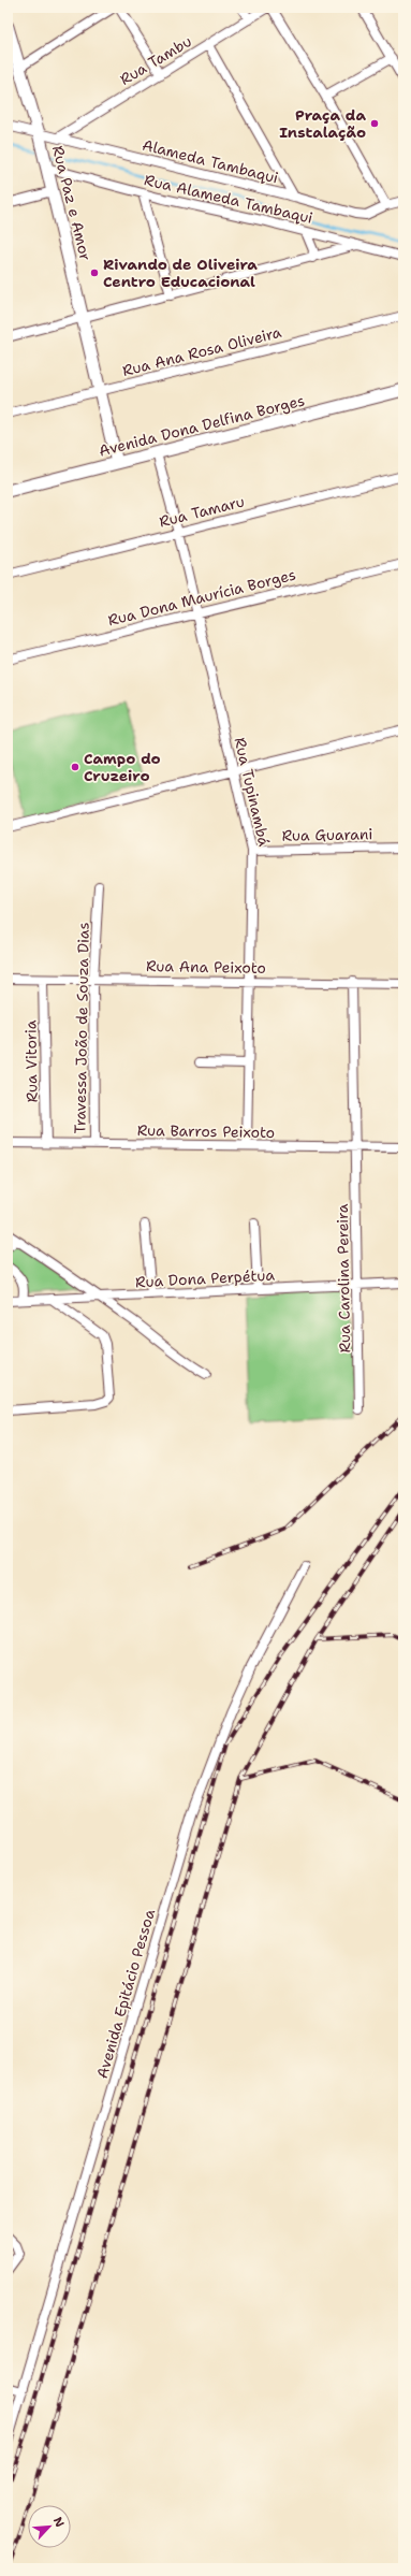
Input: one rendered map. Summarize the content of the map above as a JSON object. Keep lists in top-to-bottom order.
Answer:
{
  "streets": {
    "street": [
      "Rua Tambu",
      "Alameda Tambaqui",
      "Rua Alameda Tambaqui",
      "Rua Paz e Amor",
      "Rua Ana Rosa Oliveira",
      "Avenida Dona Delfina Borges",
      "Rua Tamaru",
      "Rua Dona Maurícia Borges",
      "Rua Tupinambá",
      "Rua Guarani",
      "Rua Ana Peixoto",
      "Travessa João de Souza Dias",
      "Rua Vitoria",
      "Rua Barros Peixoto",
      "Rua Dona Perpétua",
      "Rua Carolina Pereira",
      "Avenida Epitácio Pessoa"
    ]
  },
  "crossings": [
    ["Rua Tambu", "Alameda Tambaqui"],
    ["Alameda Tambaqui", "Rua Paz e Amor"],
    ["Rua Alameda Tambaqui", "Rua Paz e Amor"],
    ["Rua Paz e Amor", "Rua Ana Rosa Oliveira"],
    ["Rua Paz e Amor", "Avenida Dona Delfina Borges"],
    ["Avenida Dona Delfina Borges", "Rua Tupinambá"],
    ["Rua Tamaru", "Rua Tupinambá"],
    ["Rua Dona Maurícia Borges", "Rua Tupinambá"],
    ["Rua Tupinambá", "Rua Guarani"],
    ["Rua Tupinambá", "Rua Ana Peixoto"],
    ["Rua Tupinambá", "Rua Barros Peixoto"],
    ["Rua Ana Peixoto", "Travessa João de Souza Dias"],
    ["Rua Ana Peixoto", "Rua Vitoria"],
    ["Rua Ana Peixoto", "Rua Carolina Pereira"],
    ["Travessa João de Souza Dias", "Rua Barros Peixoto"],
    ["Rua Vitoria", "Rua Barros Peixoto"],
    ["Rua Barros Peixoto", "Rua Carolina Pereira"],
    ["Rua Dona Perpétua", "Rua Carolina Pereira"]
  ],
  "places": ["Praça da Instalação", "Rivando de Oliveira Centro Educacional", "Campo do Cruzeiro"],
  "north": "top right"
}
